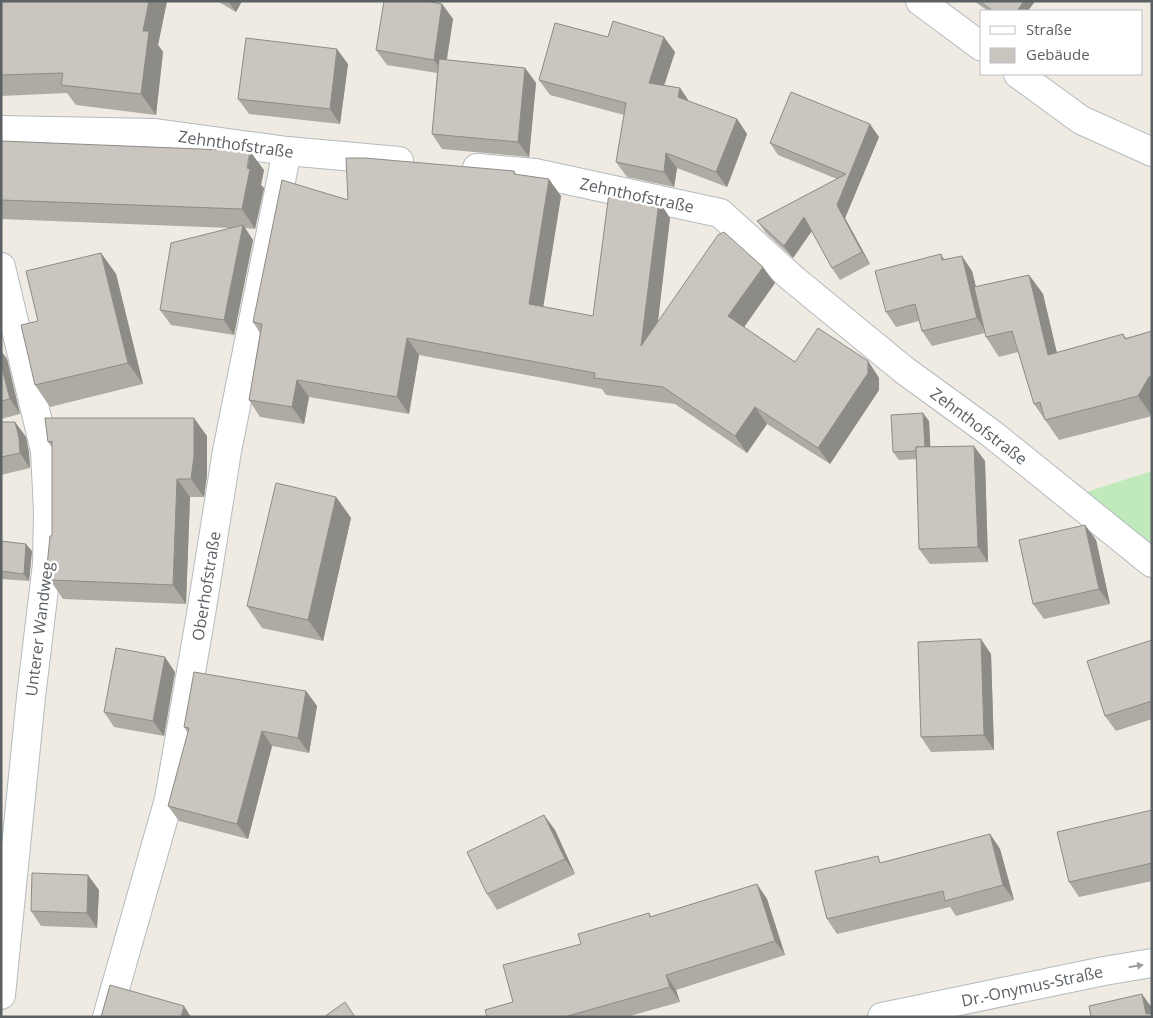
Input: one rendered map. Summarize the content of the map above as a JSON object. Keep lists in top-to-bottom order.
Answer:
{
  "streets": {
    "street": [
      "Zehnthofstraße",
      "Oberhofstraße",
      "Unterer Wandweg",
      "Dr.-Onymus-Straße"
    ]
  },
  "crossings": [
    ["Zehnthofstraße", "Oberhofstraße"]
  ],
  "one_way": ["Dr.-Onymus-Straße"],
  "legend": ["Straße", "Gebäude"]
}
